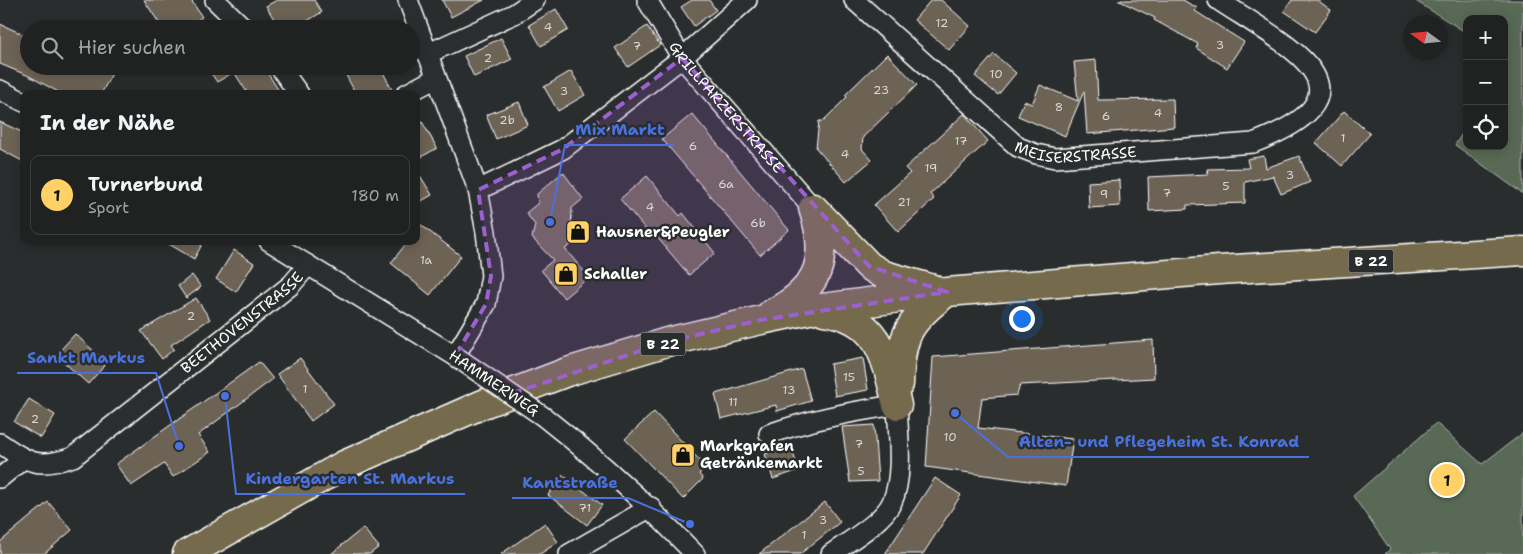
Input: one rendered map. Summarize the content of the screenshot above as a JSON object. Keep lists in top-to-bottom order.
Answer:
{
  "streets": {
    "main road": ["B 22"],
    "street": [
      "GRILLPARZERSTRASSE",
      "MEISERSTRASSE",
      "BEETHOVENSTRASSE",
      "HAMMERWEG"
    ]
  },
  "crossings": [
    ["BEETHOVENSTRASSE", "HAMMERWEG"]
  ],
  "places": {
    "other": [
      "Mix Markt",
      "Kindergarten St. Markus",
      "Alten- und Pflegeheim St. Konrad",
      "Sankt Markus",
      "Kantstraße"
    ],
    "shop": ["Hausner&Peugler", "Schaller", "Markgrafen Getränkemarkt"]
  },
  "house_numbers": [
    "12",
    "4",
    "3",
    "7",
    "2",
    "10",
    "23",
    "3",
    "8",
    "4",
    "6",
    "2b",
    "1",
    "17",
    "6",
    "4",
    "19",
    "3",
    "6a",
    "5",
    "7",
    "9",
    "21",
    "4",
    "6b",
    "1a",
    "2",
    "15",
    "1",
    "13",
    "11",
    "2",
    "10",
    "7",
    "5",
    "71",
    "3",
    "1"
  ],
  "north": "left",
  "page": {
    "map_buttons": ["+", "−"],
    "search": "Hier suchen",
    "heading": "In der Nähe",
    "list": [
      {
        "mark": "1",
        "name": "Turnerbund",
        "note": "Sport",
        "value": "180 m"
      }
    ],
    "pins": "1"
  }
}
